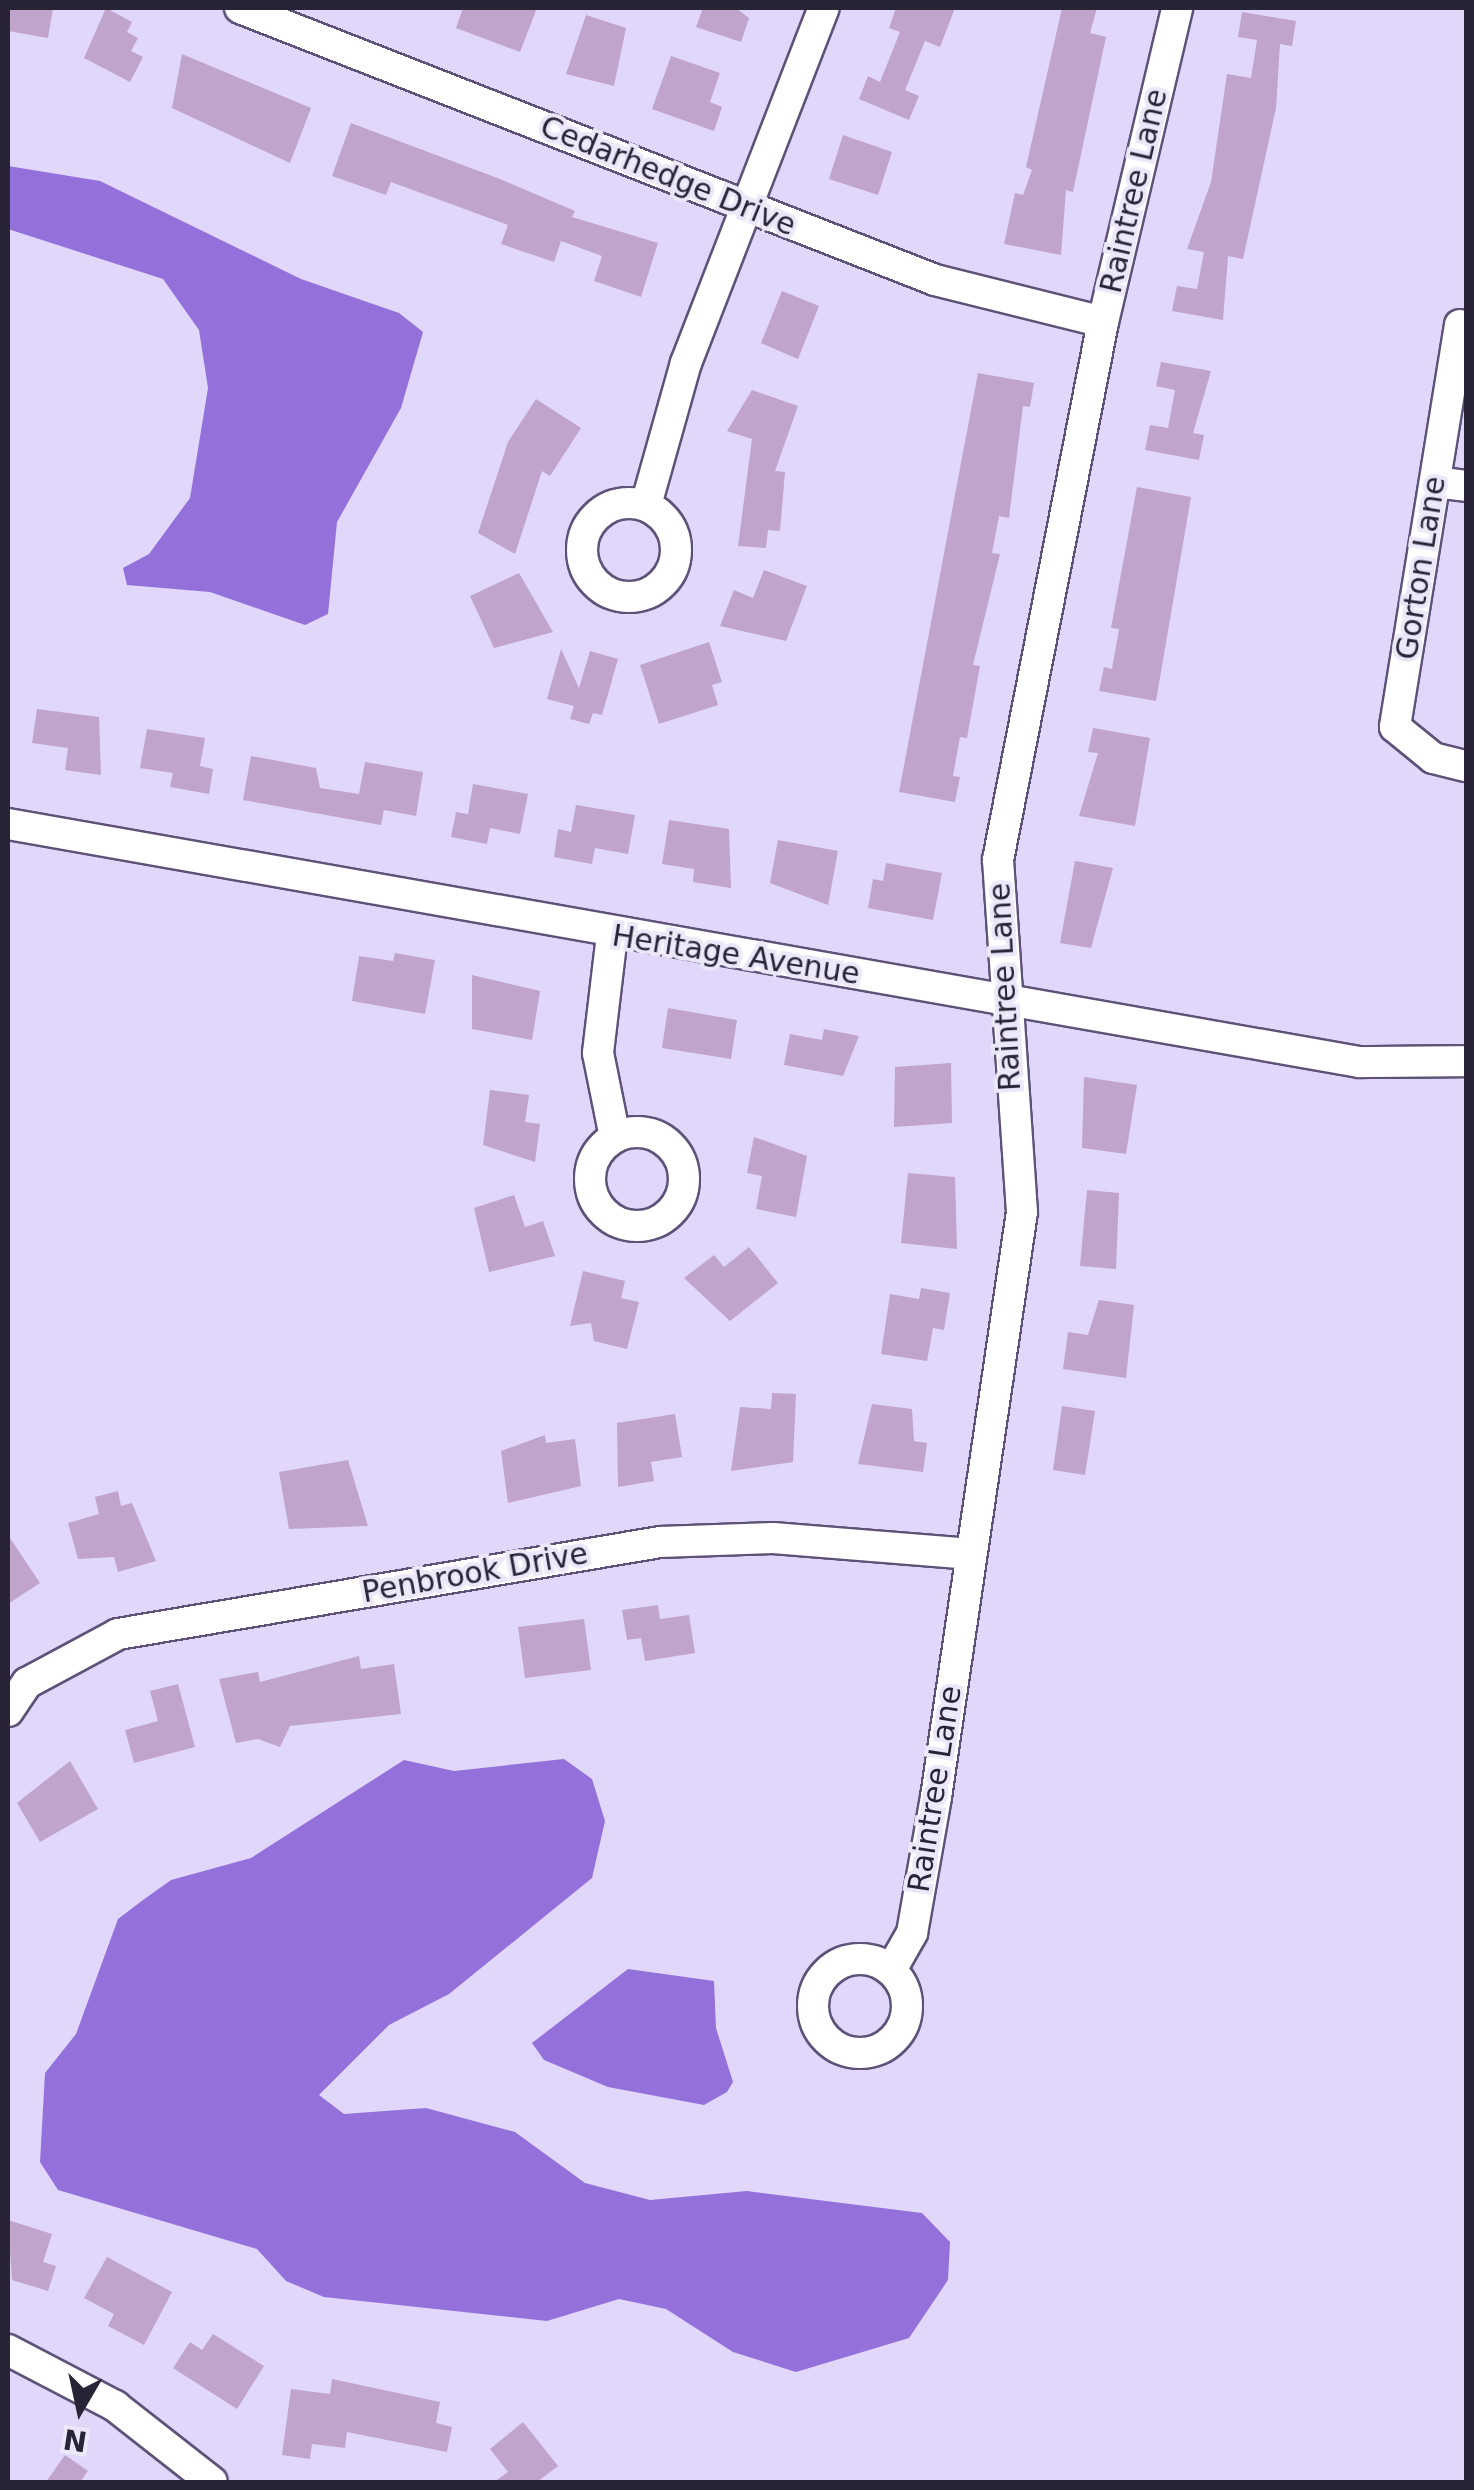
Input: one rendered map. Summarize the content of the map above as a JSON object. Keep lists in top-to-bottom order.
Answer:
{
  "streets": {
    "street": [
      "Cedarhedge Drive",
      "Raintree Lane",
      "Gorton Lane",
      "Heritage Avenue",
      "Penbrook Drive"
    ]
  },
  "crossings": [
    ["Cedarhedge Drive", "Raintree Lane"],
    ["Raintree Lane", "Heritage Avenue"],
    ["Raintree Lane", "Penbrook Drive"]
  ],
  "north": "bottom"
}
